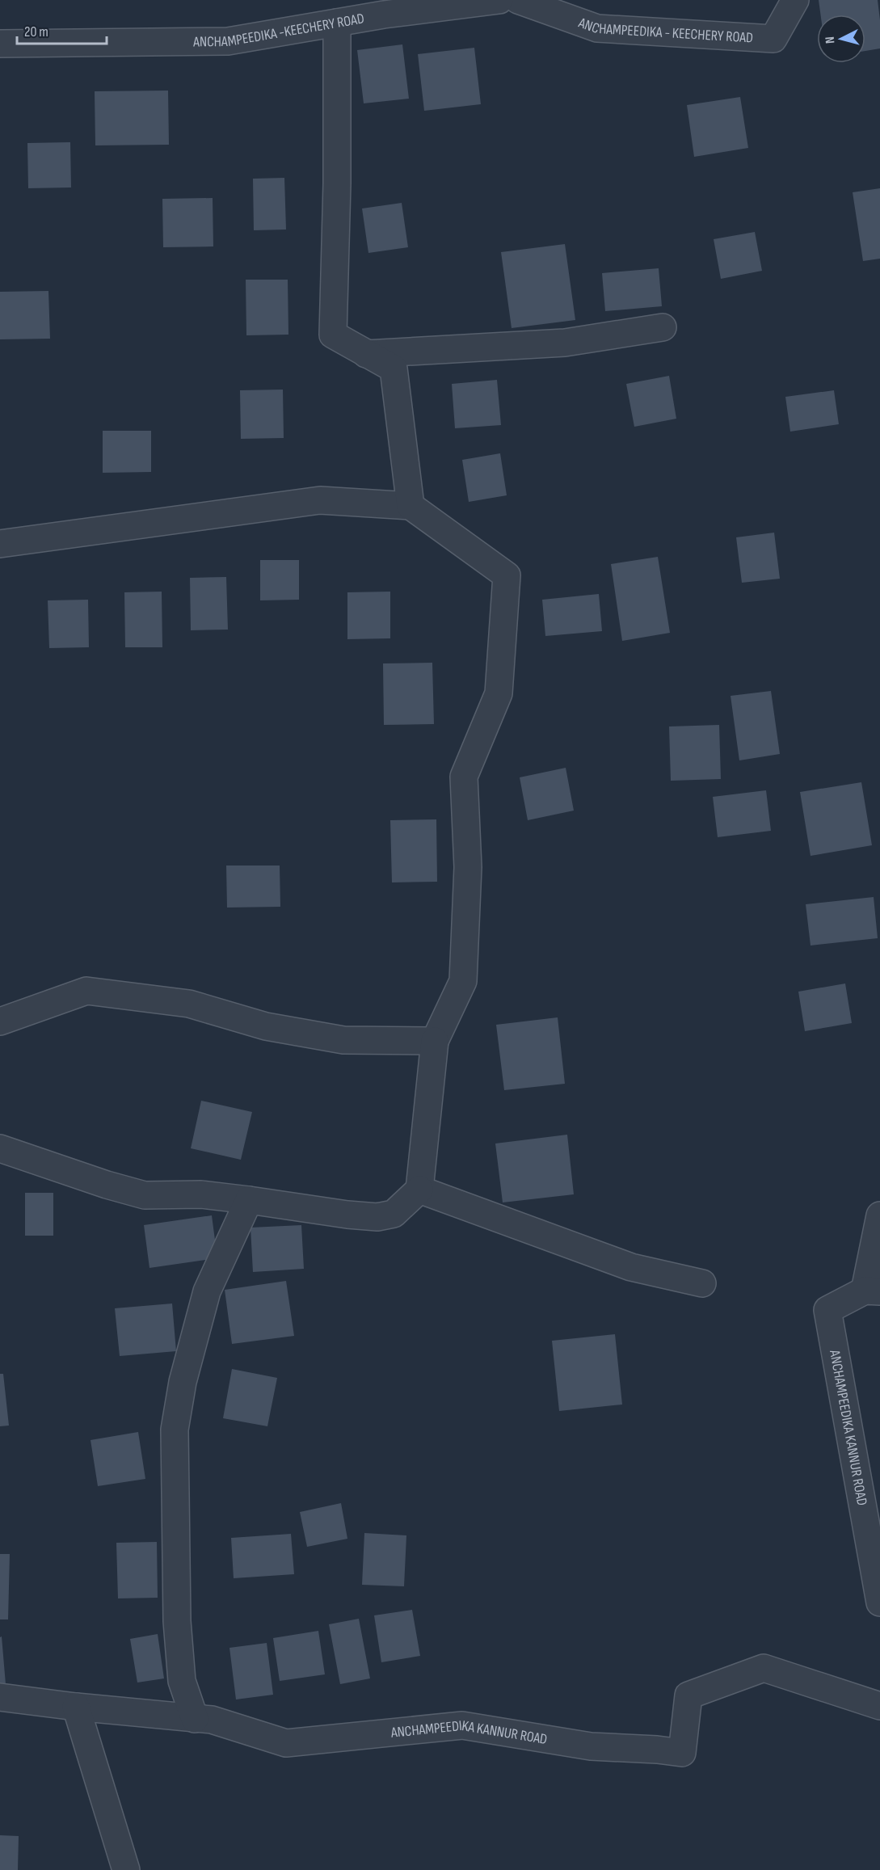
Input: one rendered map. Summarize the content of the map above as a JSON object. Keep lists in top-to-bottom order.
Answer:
{
  "streets": {
    "street": ["ANCHAMPEEDIKA -KEECHERY ROAD", "ANCHAMPEEDIKA - KEECHERY ROAD", "ANCHAMPEEDIKA KANNUR ROAD"]
  },
  "scale_bar": "20 m",
  "north": "left"
}
